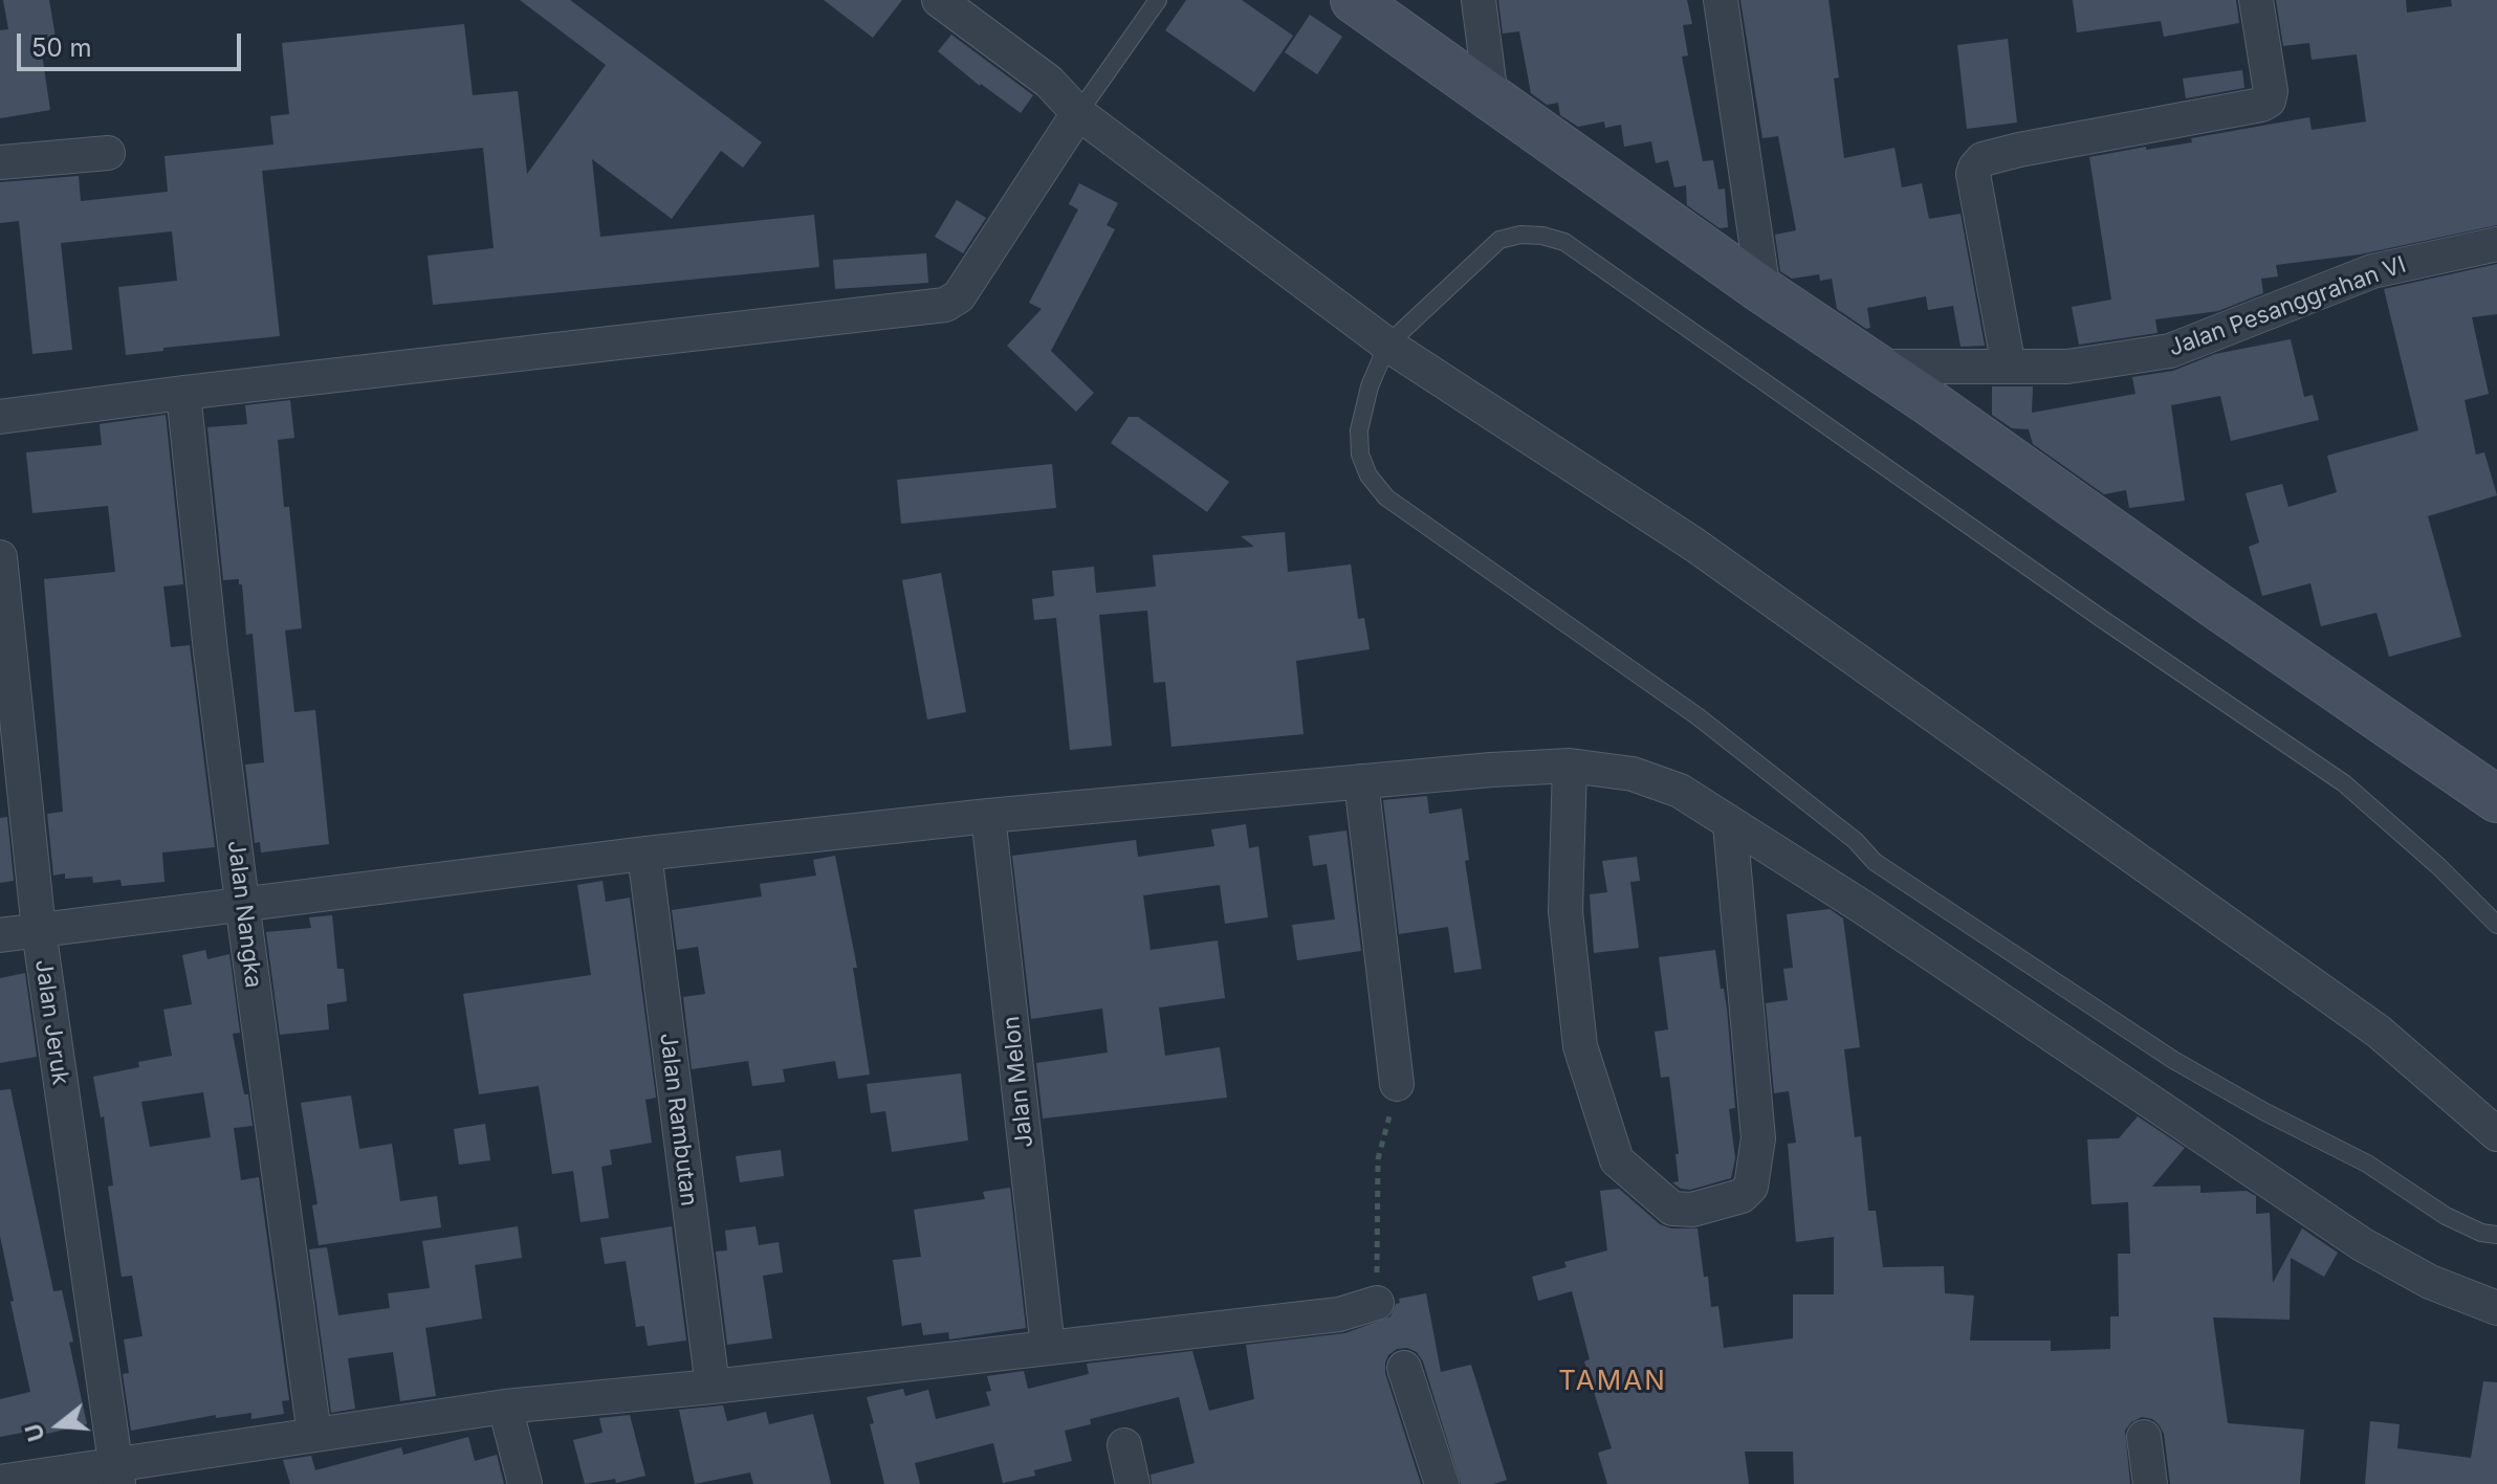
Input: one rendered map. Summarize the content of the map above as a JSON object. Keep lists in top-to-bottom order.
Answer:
{
  "streets": {
    "street": [
      "Jalan Pesanggrahan VI",
      "Jalan Nangka",
      "Jalan Jeruk",
      "Jalan Melon",
      "Jalan Rambutan"
    ]
  },
  "districts": ["TAMAN"],
  "scale_bar": "50 m",
  "north": "left"
}
